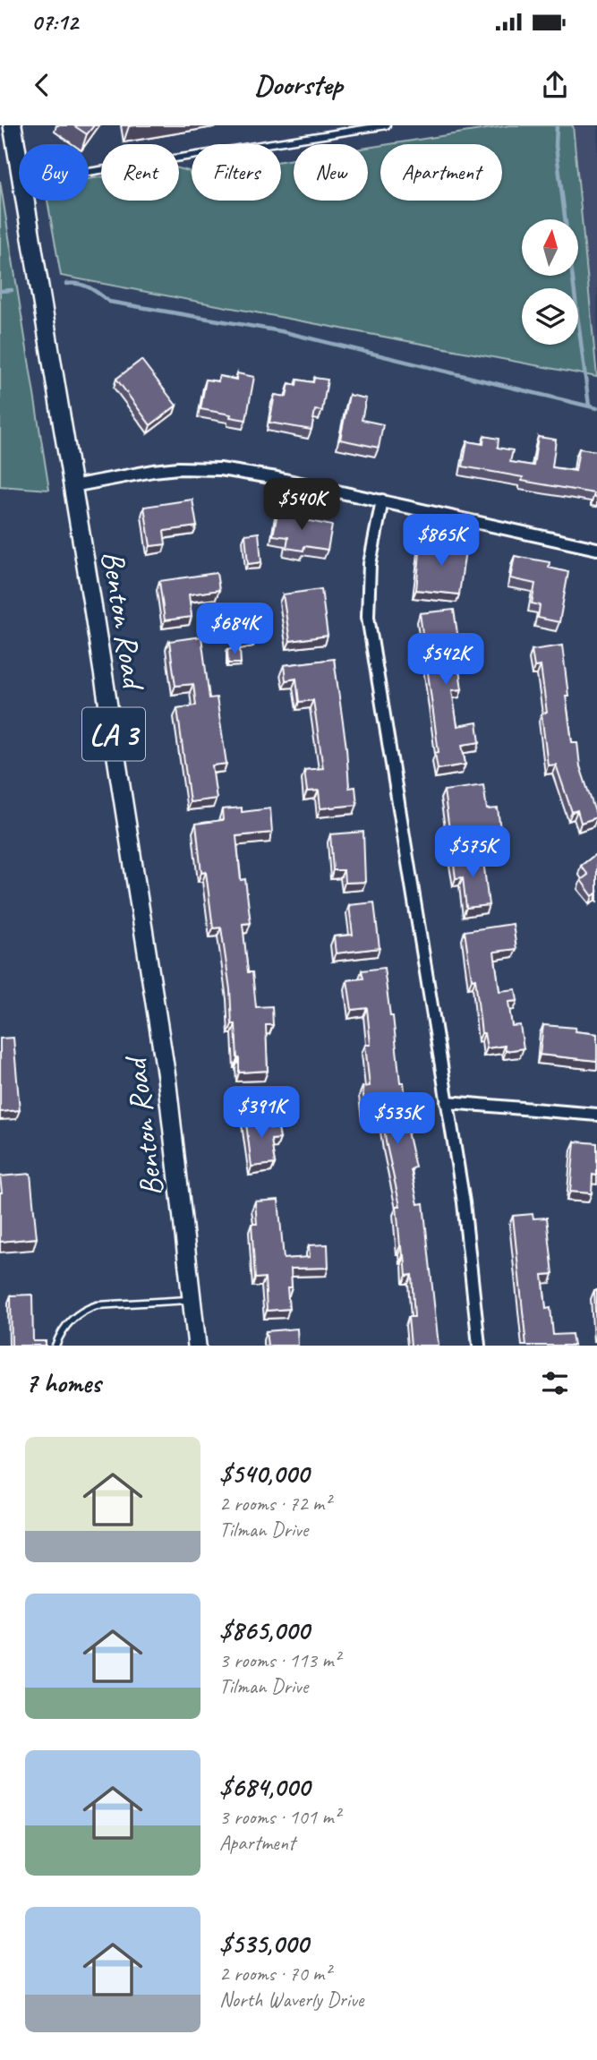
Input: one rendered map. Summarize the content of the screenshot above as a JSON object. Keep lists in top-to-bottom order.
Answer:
{
  "streets": {
    "main road": ["Benton Road", "LA 3"]
  },
  "north": "top",
  "page": {
    "status": "07:12",
    "header": "Doorstep",
    "chip": [
      "Buy",
      "Rent",
      "Filters",
      "New",
      "Apartment"
    ],
    "price": [
      "$540K",
      "$865K",
      "$684K",
      "$542K",
      "$575K",
      "$391K",
      "$535K"
    ],
    "heading": "7 homes",
    "list": [
      {
        "name": "$540,000",
        "note": "2 rooms · 72 m² · Tilman Drive"
      },
      {
        "name": "$865,000",
        "note": "3 rooms · 113 m² · Tilman Drive"
      },
      {
        "name": "$684,000",
        "note": "3 rooms · 101 m² · Apartment"
      },
      {
        "name": "$535,000",
        "note": "2 rooms · 70 m² · North Waverly Drive"
      }
    ]
  }
}
